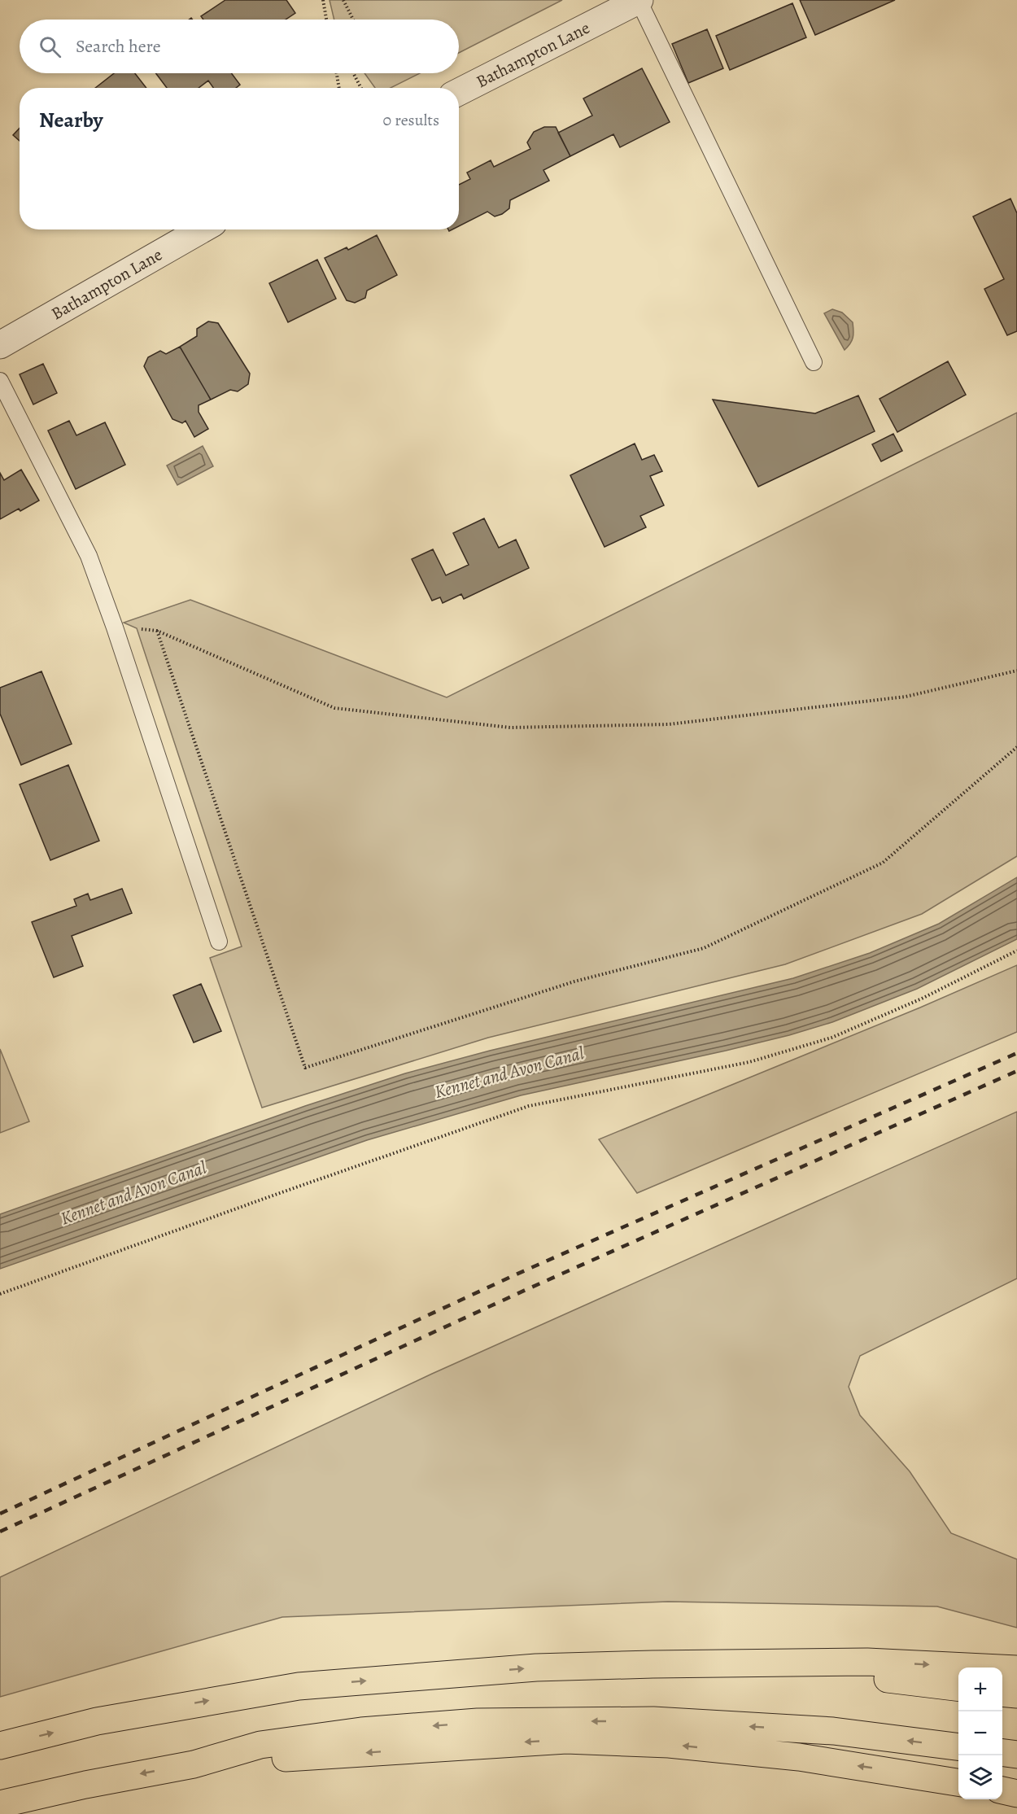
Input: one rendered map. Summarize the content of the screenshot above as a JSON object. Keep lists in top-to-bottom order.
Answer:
{
  "streets": {
    "street": ["Bathampton Lane"]
  },
  "water": ["Kennet and Avon Canal"],
  "page": {
    "search": "Search here",
    "heading": ["Nearby", "0 results"],
    "map_buttons": ["+", "−"]
  }
}
